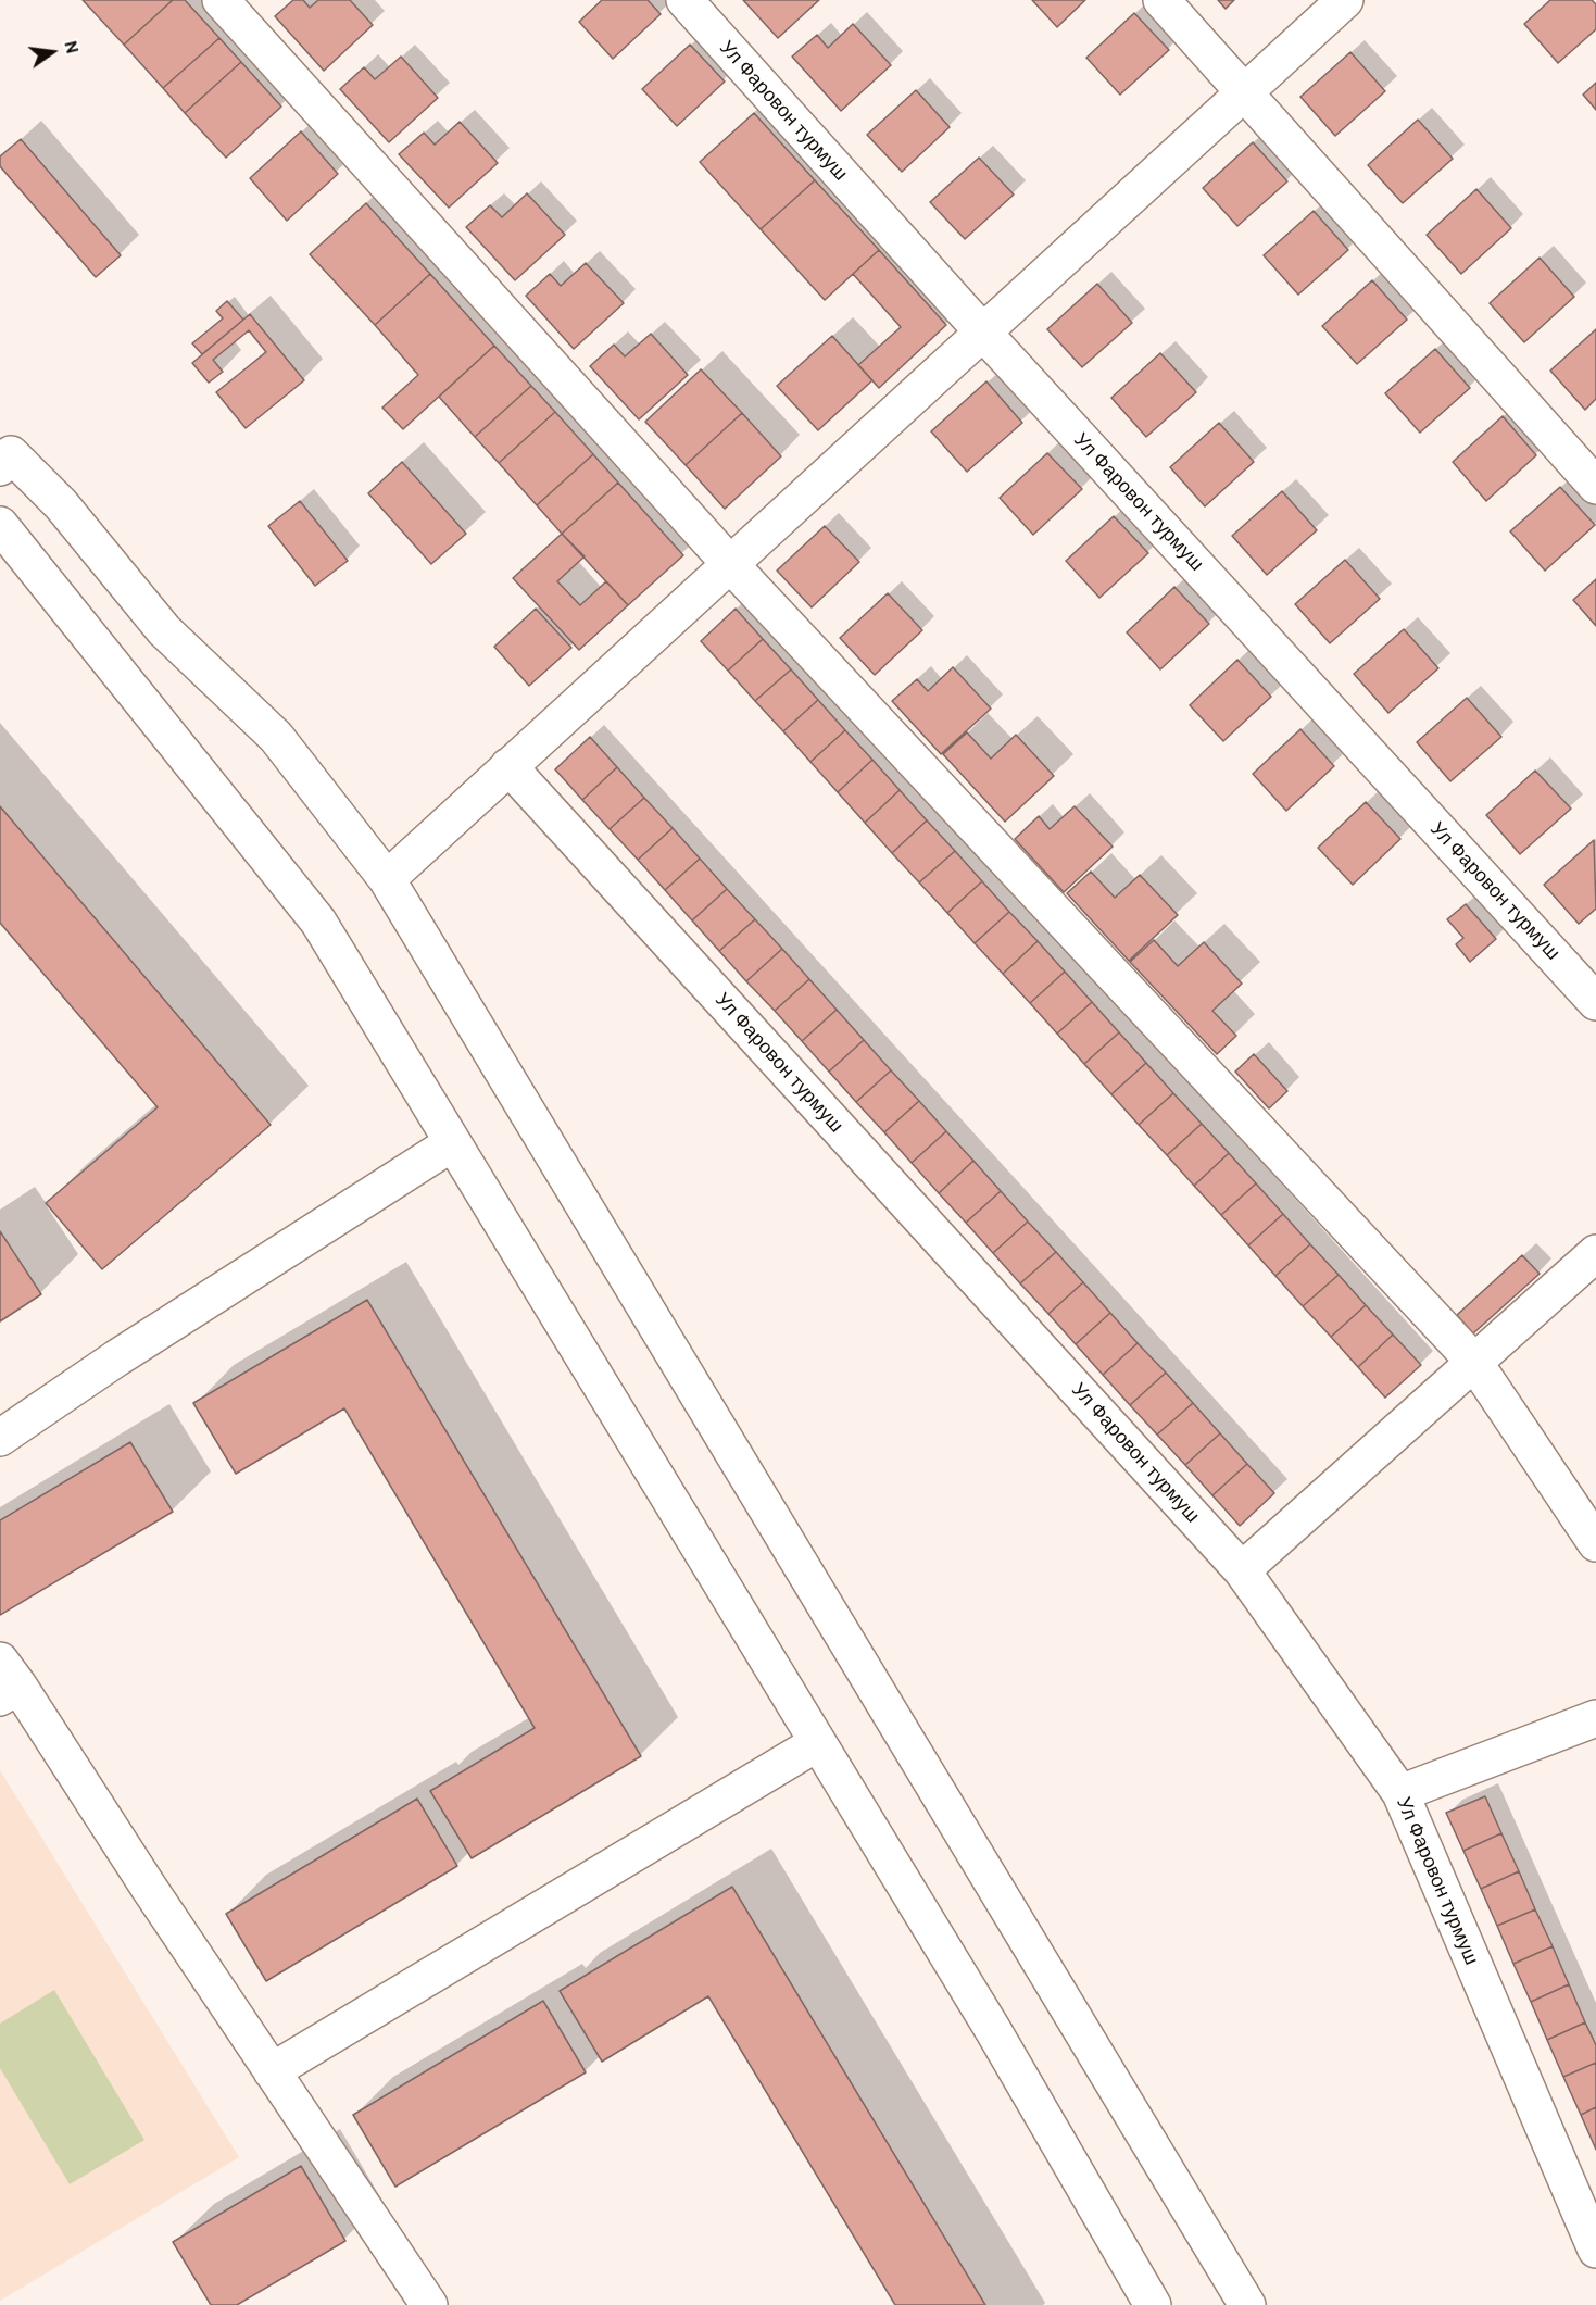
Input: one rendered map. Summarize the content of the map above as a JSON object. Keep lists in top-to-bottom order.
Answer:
{
  "streets": {
    "street": ["Ул Фаровон турмуш"]
  },
  "north": "right"
}
